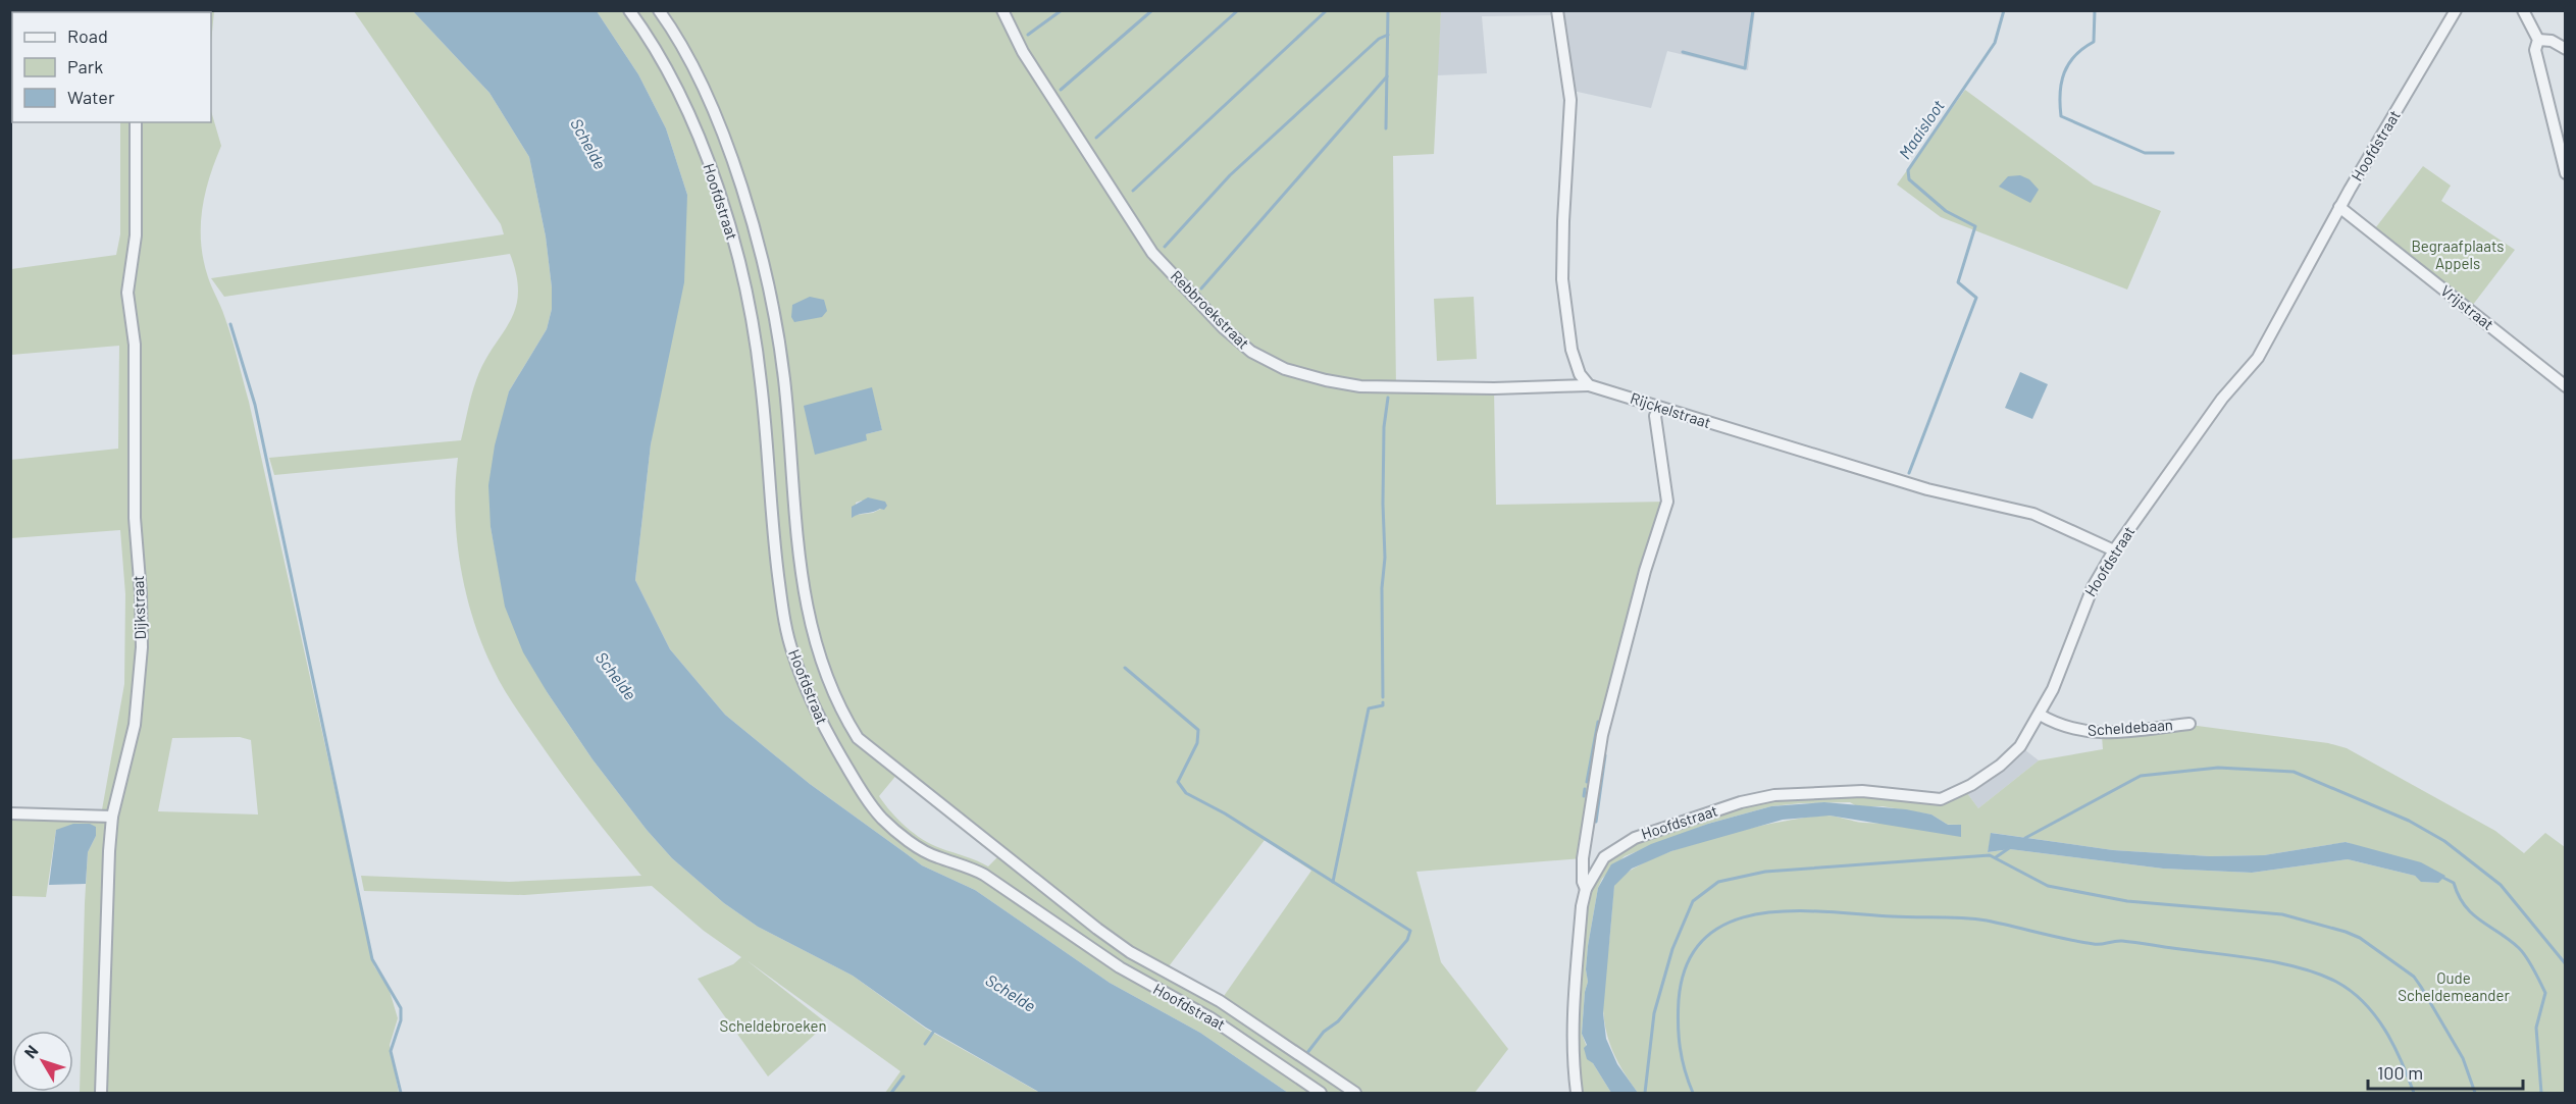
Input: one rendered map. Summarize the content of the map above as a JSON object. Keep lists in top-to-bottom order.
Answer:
{
  "streets": {
    "street": [
      "Hoofdstraat",
      "Vrijstraat",
      "Rebbroekstraat",
      "Rijckelstraat",
      "Dijkstraat",
      "Scheldebaan"
    ]
  },
  "crossings": [
    ["Hoofdstraat", "Vrijstraat"],
    ["Hoofdstraat", "Rijckelstraat"],
    ["Hoofdstraat", "Scheldebaan"],
    ["Rebbroekstraat", "Rijckelstraat"]
  ],
  "water": ["Maaisloot", "Schelde"],
  "parks": ["Begraafplaats Appels", "Oude Scheldemeander", "Scheldebroeken"],
  "legend": ["Road", "Park", "Water"],
  "scale_bar": "100 m",
  "north": "top left"
}
